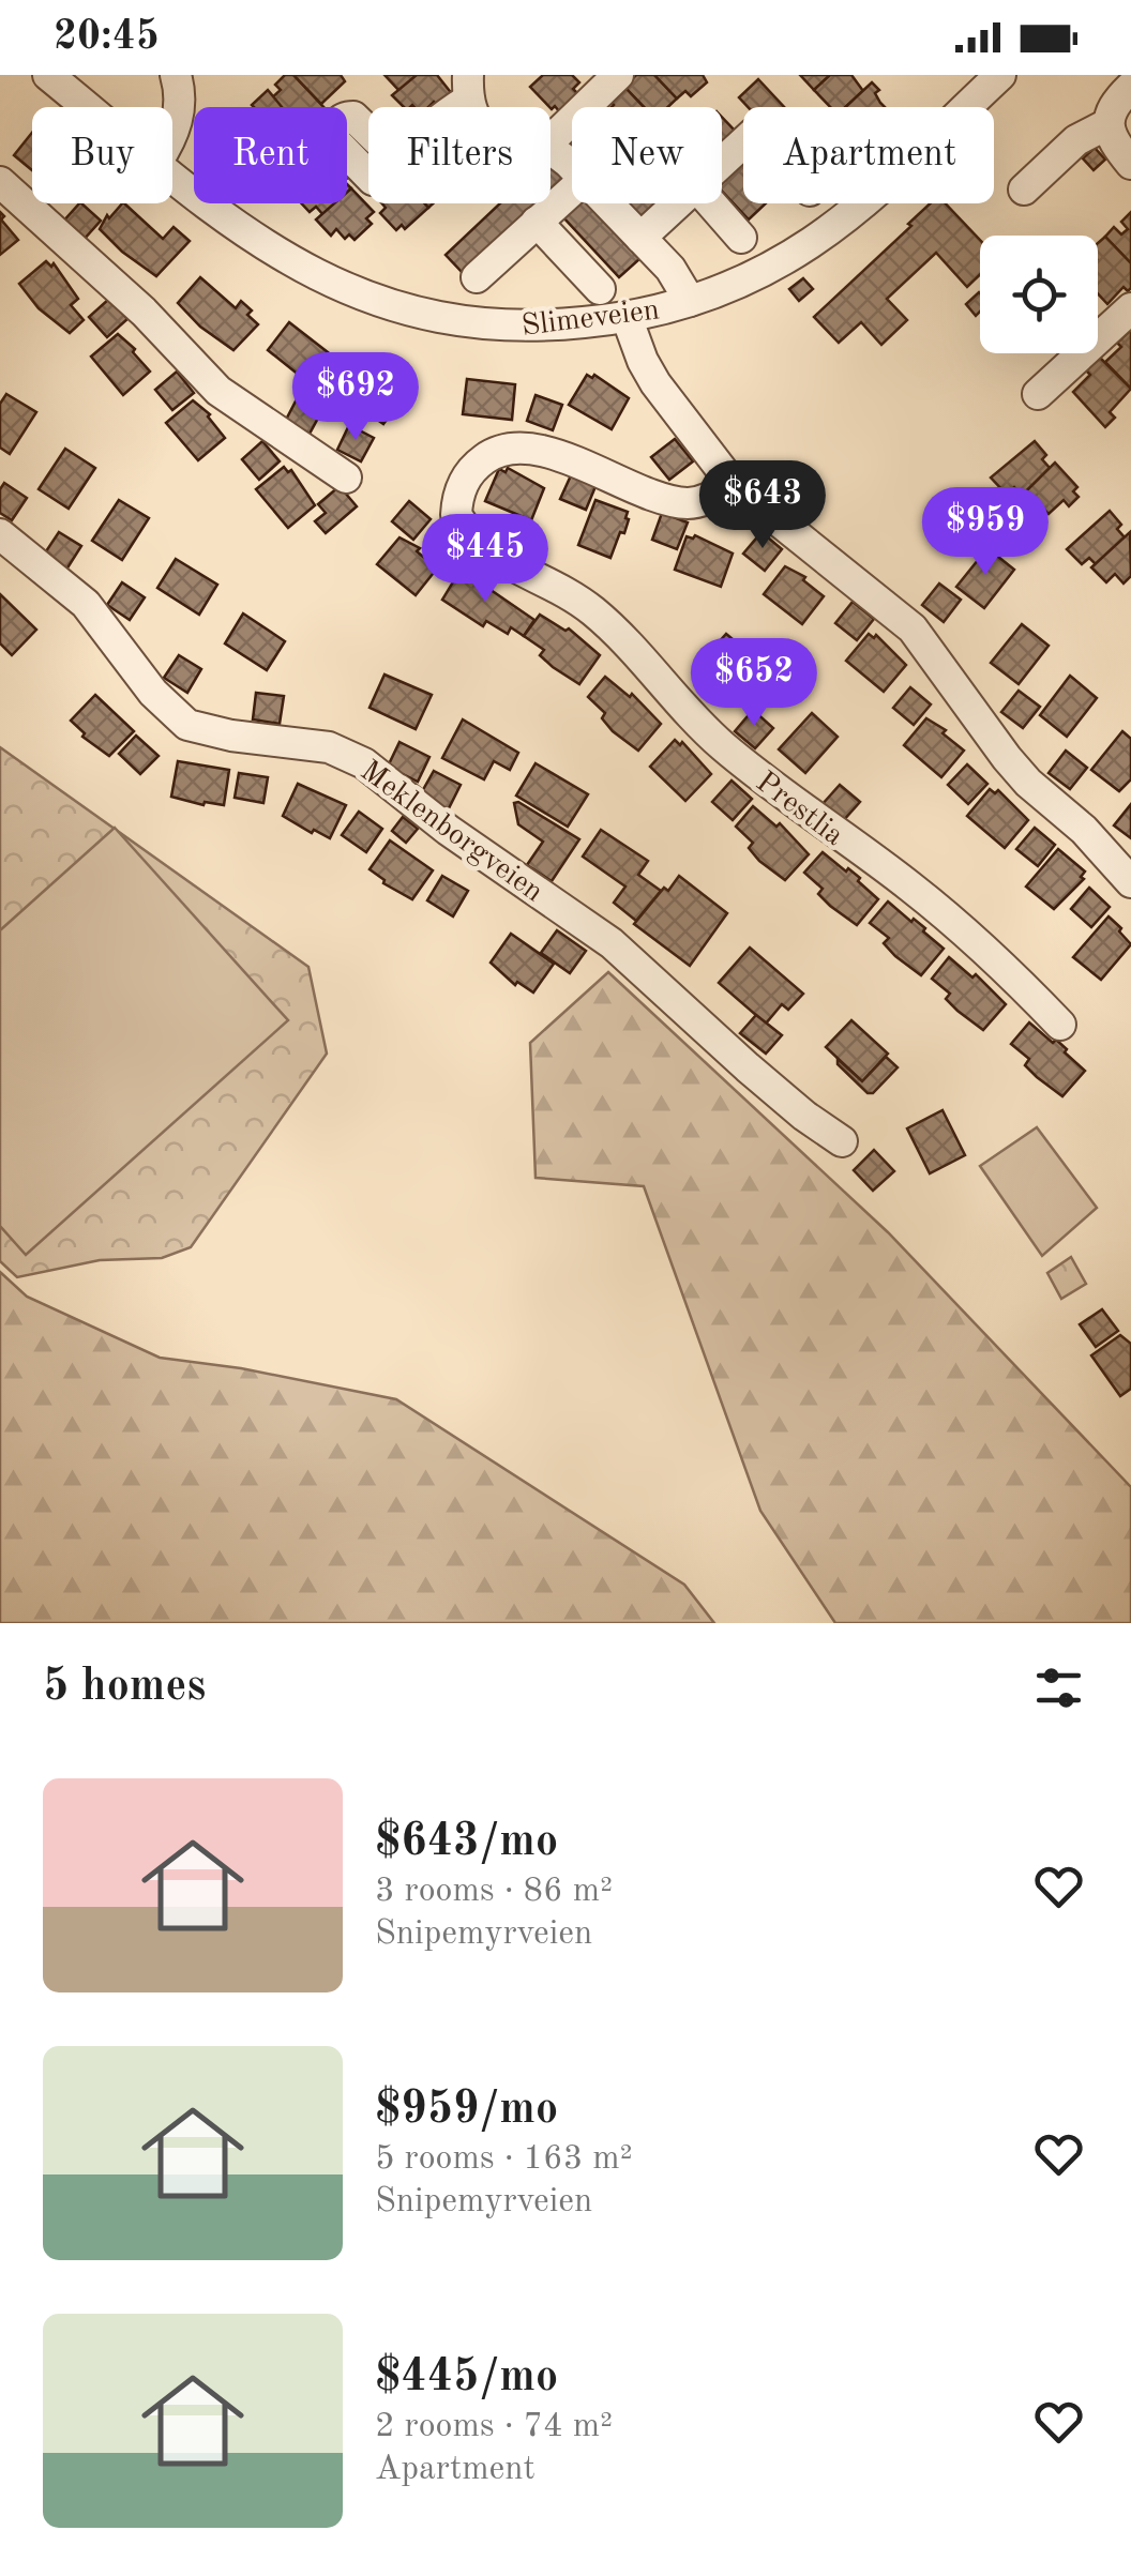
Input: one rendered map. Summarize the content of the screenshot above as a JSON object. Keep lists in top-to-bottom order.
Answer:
{
  "streets": {
    "street": ["Slimeveien", "Prestlia", "Meklenborgveien"]
  },
  "page": {
    "status": "20:45",
    "chip": [
      "Buy",
      "Rent",
      "Filters",
      "New",
      "Apartment"
    ],
    "price": [
      "$692",
      "$643",
      "$959",
      "$445",
      "$652"
    ],
    "heading": "5 homes",
    "list": [
      {
        "name": "$643/mo",
        "note": "3 rooms · 86 m² · Snipemyrveien"
      },
      {
        "name": "$959/mo",
        "note": "5 rooms · 163 m² · Snipemyrveien"
      },
      {
        "name": "$445/mo",
        "note": "2 rooms · 74 m² · Apartment"
      }
    ]
  }
}
